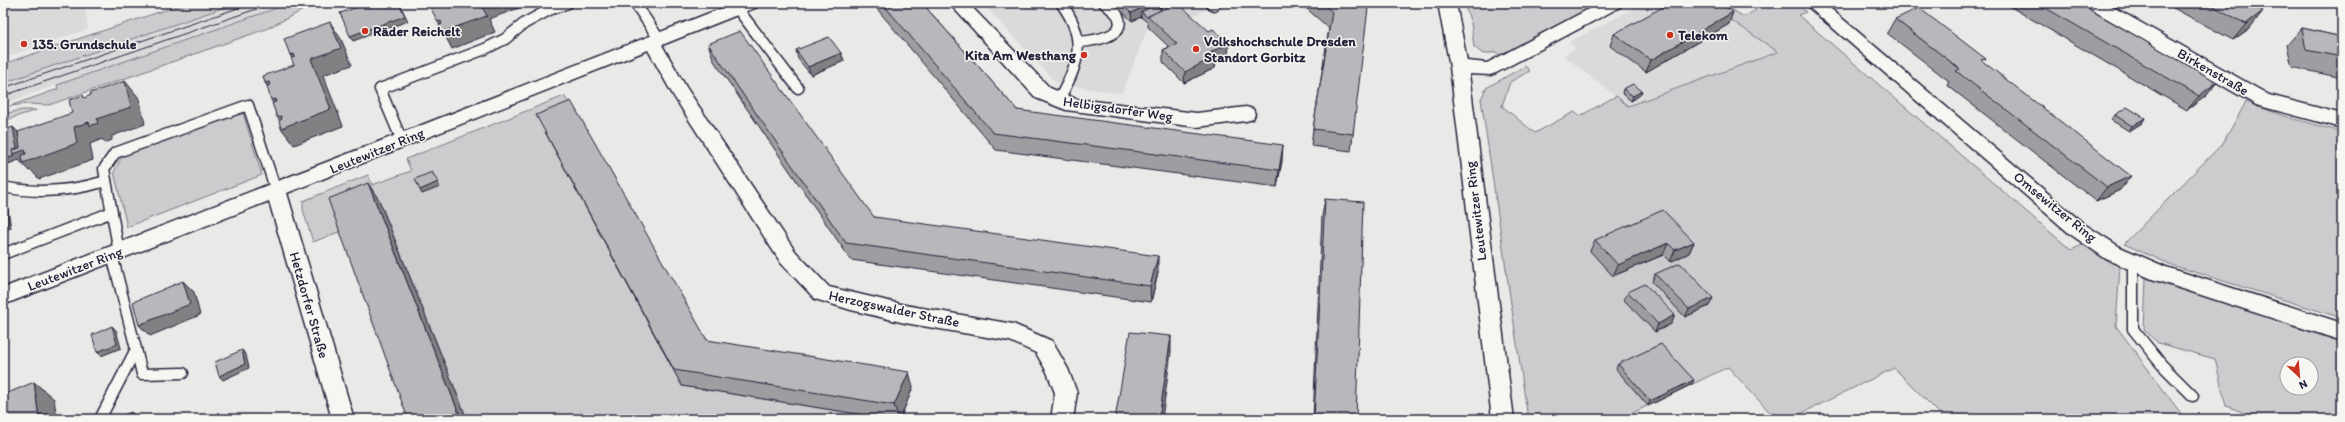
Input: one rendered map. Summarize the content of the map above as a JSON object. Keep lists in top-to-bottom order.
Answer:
{
  "streets": {
    "street": [
      "Birkenstraße",
      "Helbigsdorfer Weg",
      "Leutewitzer Ring",
      "Omsewitzer Ring",
      "Hetzdorfer Straße",
      "Herzogswalder Straße"
    ]
  },
  "crossings": [
    ["Leutewitzer Ring", "Hetzdorfer Straße"],
    ["Leutewitzer Ring", "Herzogswalder Straße"]
  ],
  "places": [
    "Räder Reichelt",
    "Telekom",
    "135. Grundschule",
    "Volkshochschule Dresden Standort Gorbitz",
    "Kita Am Westhang"
  ],
  "north": "bottom right"
}
